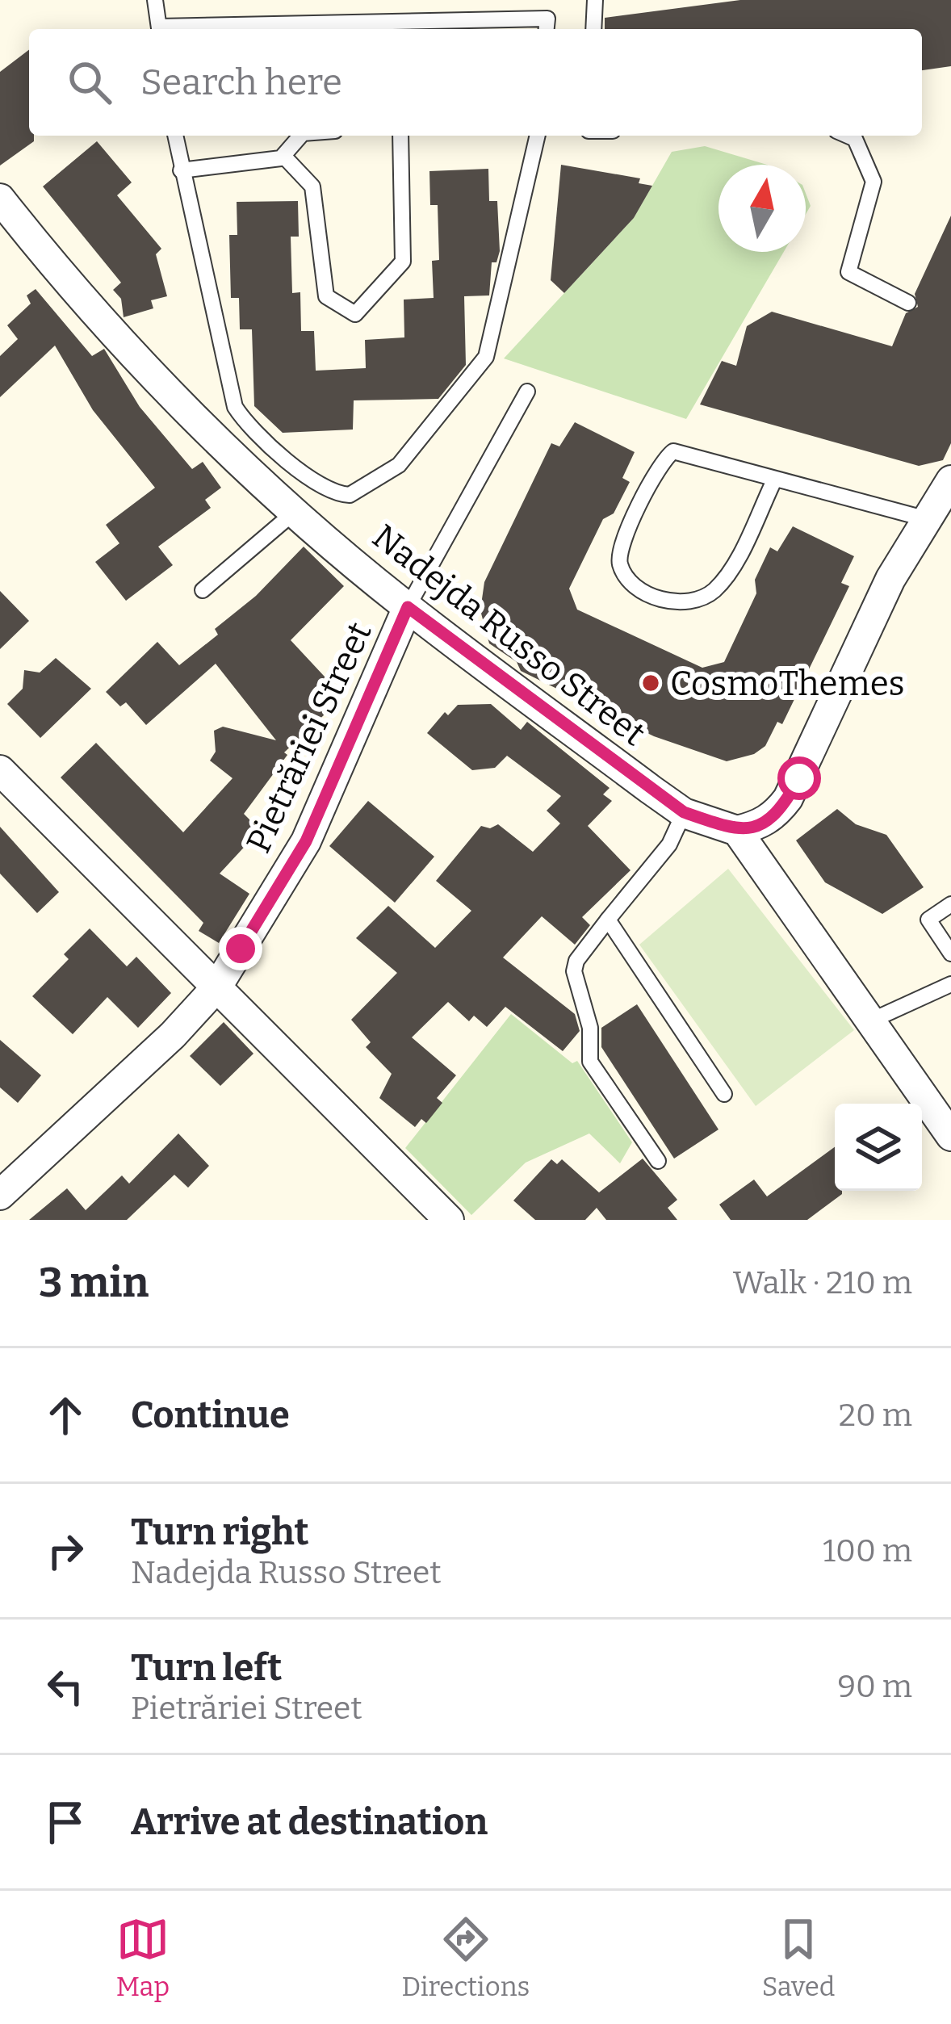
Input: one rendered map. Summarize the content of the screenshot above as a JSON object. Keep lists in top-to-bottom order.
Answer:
{
  "streets": {
    "street": ["Nadejda Russo Street", "Pietrăriei Street"]
  },
  "crossings": [
    ["Nadejda Russo Street", "Pietrăriei Street"]
  ],
  "places": ["CosmoThemes"],
  "north": "top",
  "page": {
    "search": "Search here",
    "heading": ["3 min", "Walk · 210 m"],
    "list": [
      ["Continue", "20 m"],
      ["Turn right", "Nadejda Russo Street", "100 m"],
      ["Turn left", "Pietrăriei Street", "90 m"],
      "Arrive at destination"
    ],
    "nav": ["Map", "Directions", "Saved"]
  }
}
